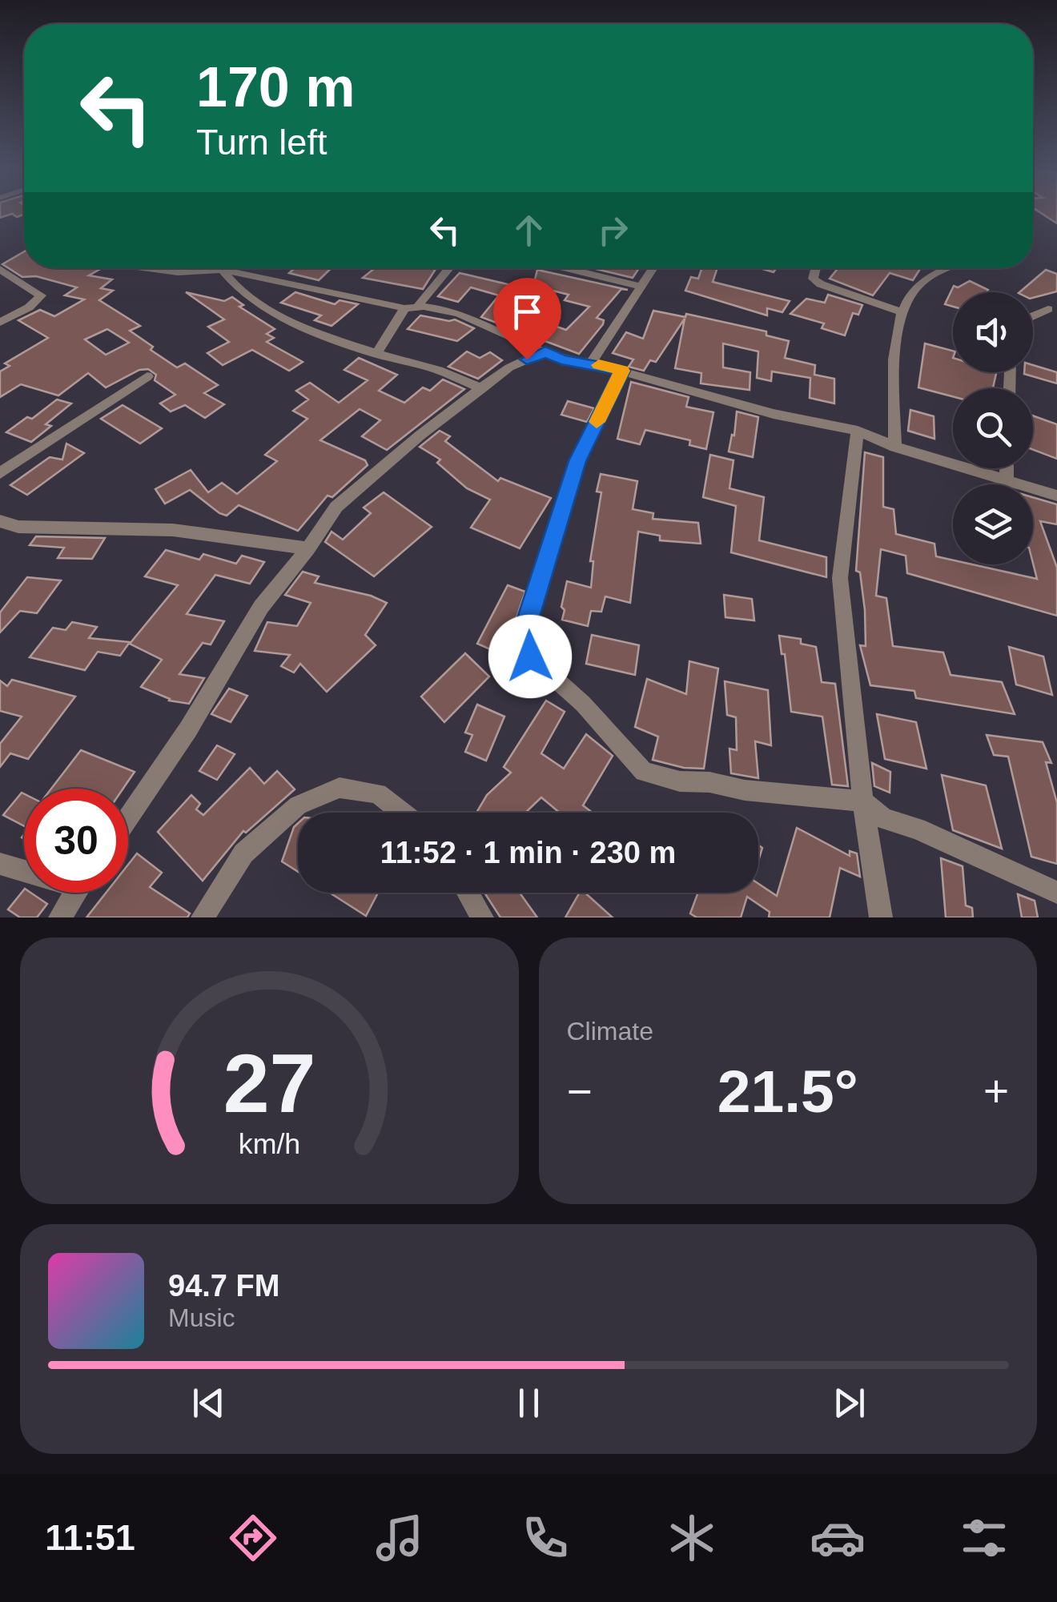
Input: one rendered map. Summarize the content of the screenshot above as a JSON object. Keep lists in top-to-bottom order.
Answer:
{
  "page": {
    "turn": ["170 m", "Turn left"],
    "limit": "30",
    "trip": "11:52 · 1 min · 230 m",
    "tile": "Climate",
    "heat": ["−", "21.5°", "+"],
    "song": ["94.7 FM", "Music"],
    "tabs": "11:51",
    "gauge": ["27", "km/h"]
  }
}
